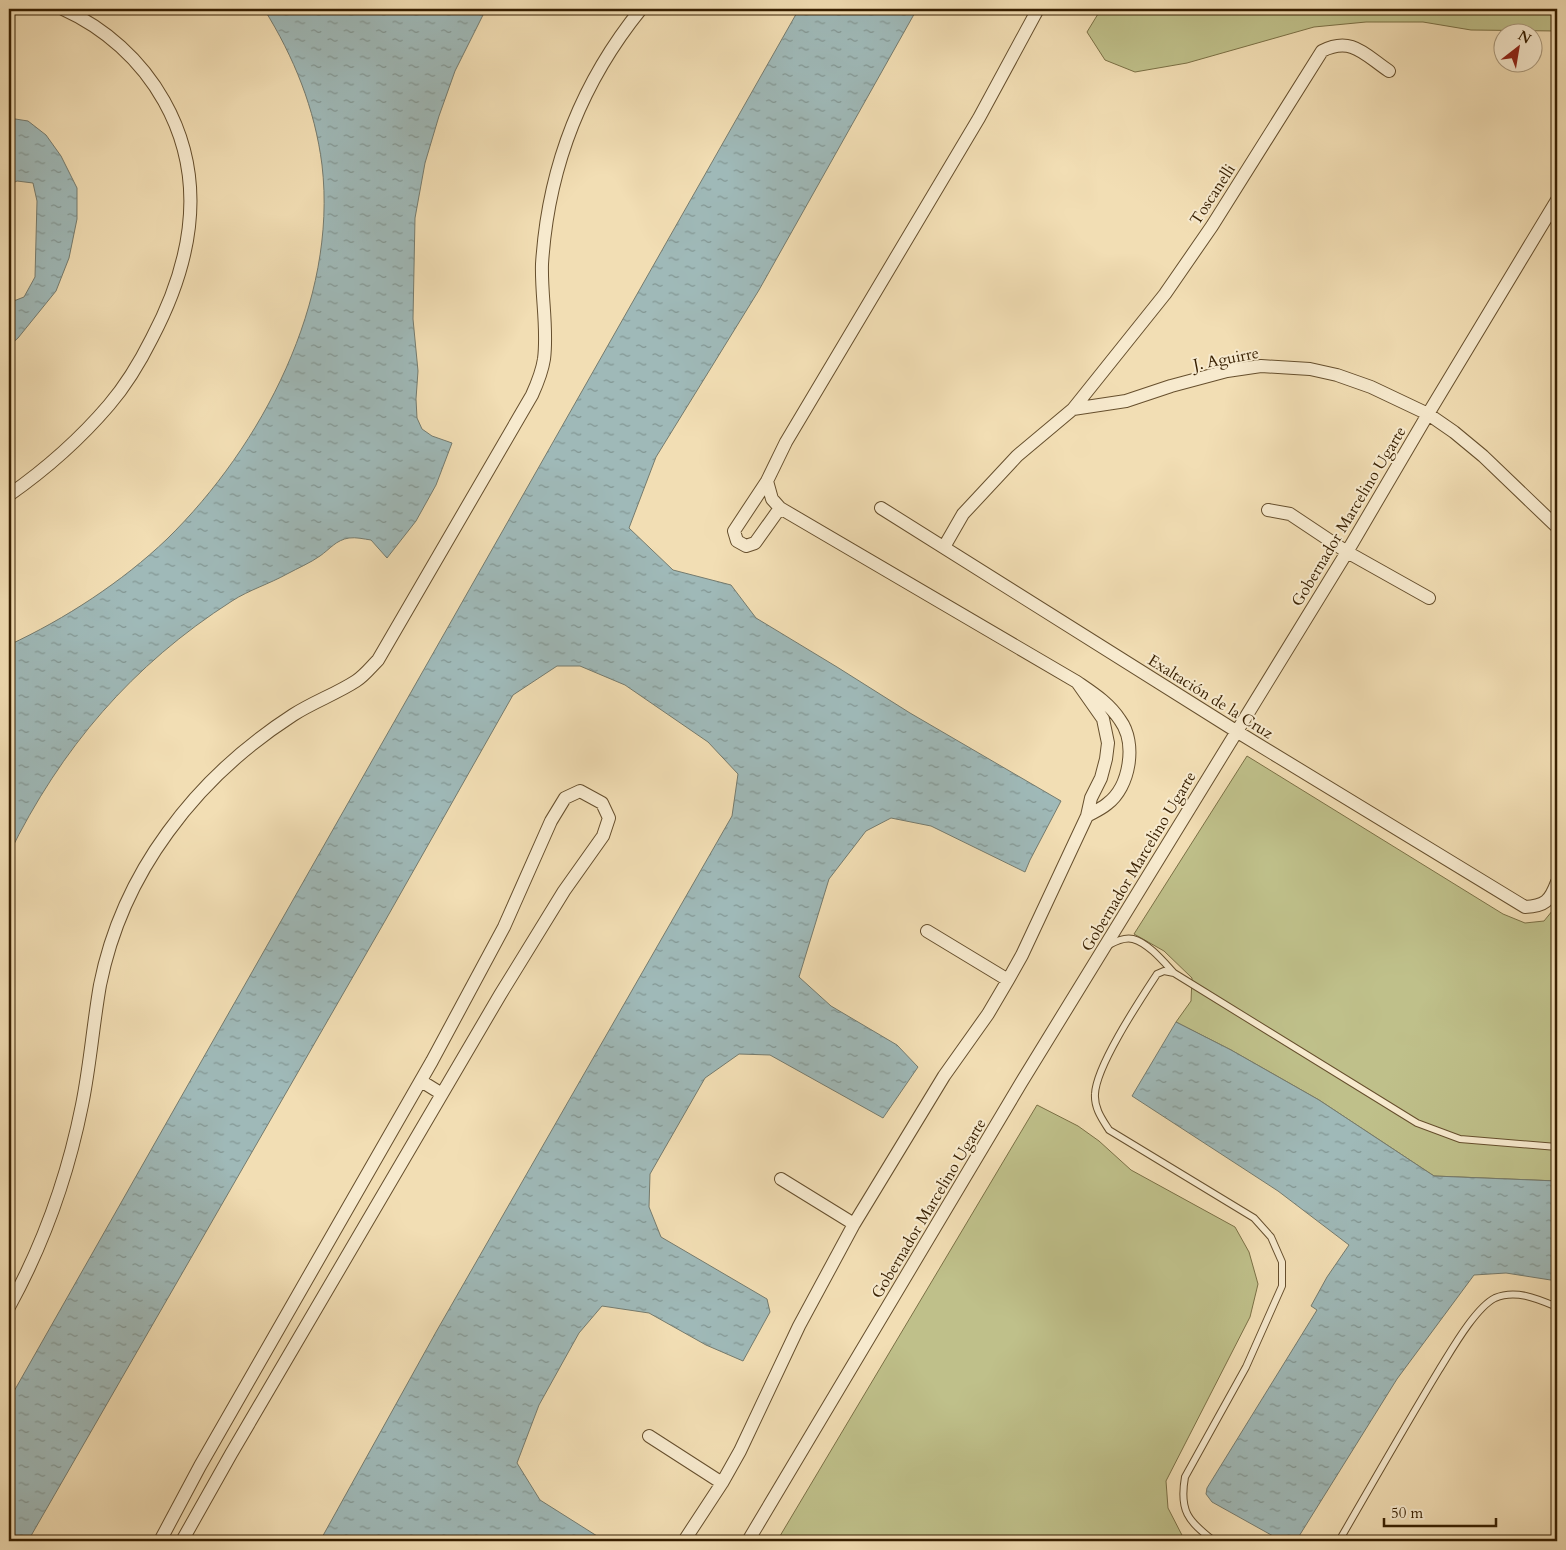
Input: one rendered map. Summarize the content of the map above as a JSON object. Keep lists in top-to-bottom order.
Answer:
{
  "streets": {
    "street": [
      "Toscanelli",
      "J. Aguirre",
      "Gobernador Marcelino Ugarte",
      "Exaltación de la Cruz"
    ]
  },
  "crossings": [
    ["Toscanelli", "J. Aguirre"],
    ["J. Aguirre", "Gobernador Marcelino Ugarte"],
    ["Gobernador Marcelino Ugarte", "Exaltación de la Cruz"]
  ],
  "scale_bar": "50 m",
  "north": "top right"
}
